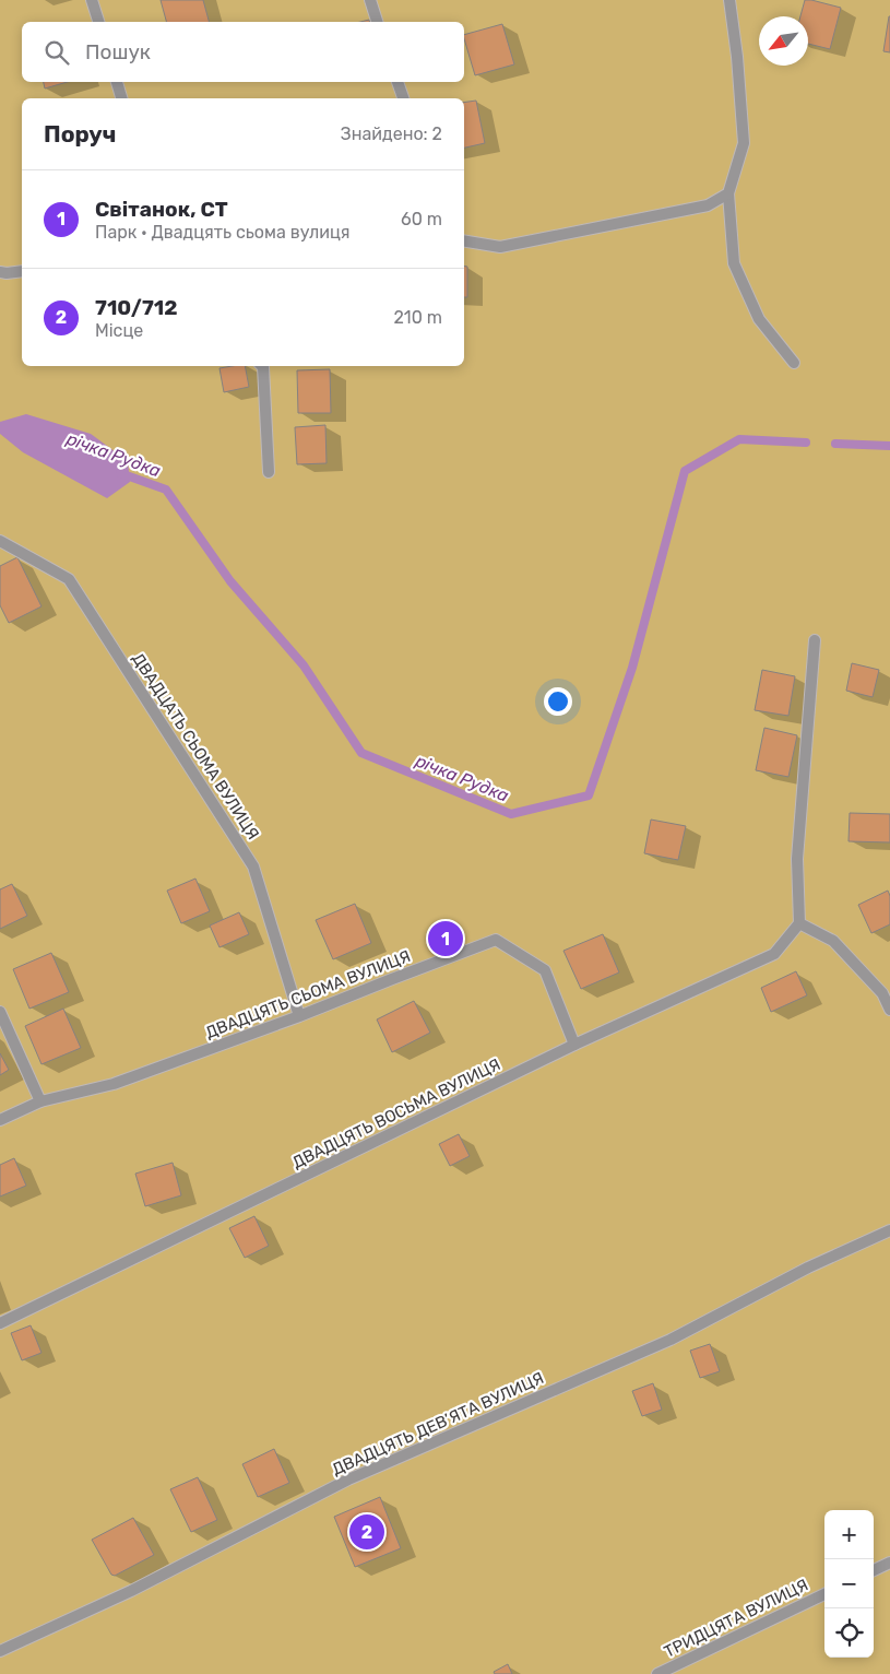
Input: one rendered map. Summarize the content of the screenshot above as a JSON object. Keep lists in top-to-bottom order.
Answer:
{
  "streets": {
    "street": [
      "ДВАДЦАТЬ СЬОМА ВУЛИЦЯ",
      "ДВАДЦЯТЬ СЬОМА ВУЛИЦЯ",
      "ДВАДЦЯТЬ ВОСЬМА ВУЛИЦЯ",
      "ДВАДЦЯТЬ ДЕВ’ЯТА ВУЛИЦЯ",
      "ТРИДЦЯТА ВУЛИЦЯ"
    ]
  },
  "crossings": [
    ["ДВАДЦАТЬ СЬОМА ВУЛИЦЯ", "ДВАДЦЯТЬ СЬОМА ВУЛИЦЯ"],
    ["ДВАДЦЯТЬ СЬОМА ВУЛИЦЯ", "ДВАДЦЯТЬ ВОСЬМА ВУЛИЦЯ"]
  ],
  "water": ["річка Рудка"],
  "north": "bottom left",
  "page": {
    "search": "Пошук",
    "heading": ["Поруч", "Знайдено: 2"],
    "list": [
      {
        "mark": "1",
        "name": "Світанок, СТ",
        "note": "Парк · Двадцять сьома вулиця",
        "value": "60 m"
      },
      {
        "mark": "2",
        "name": "710/712",
        "note": "Місце",
        "value": "210 m"
      }
    ],
    "pins": ["1", "2"],
    "map_buttons": ["+", "−"]
  }
}
